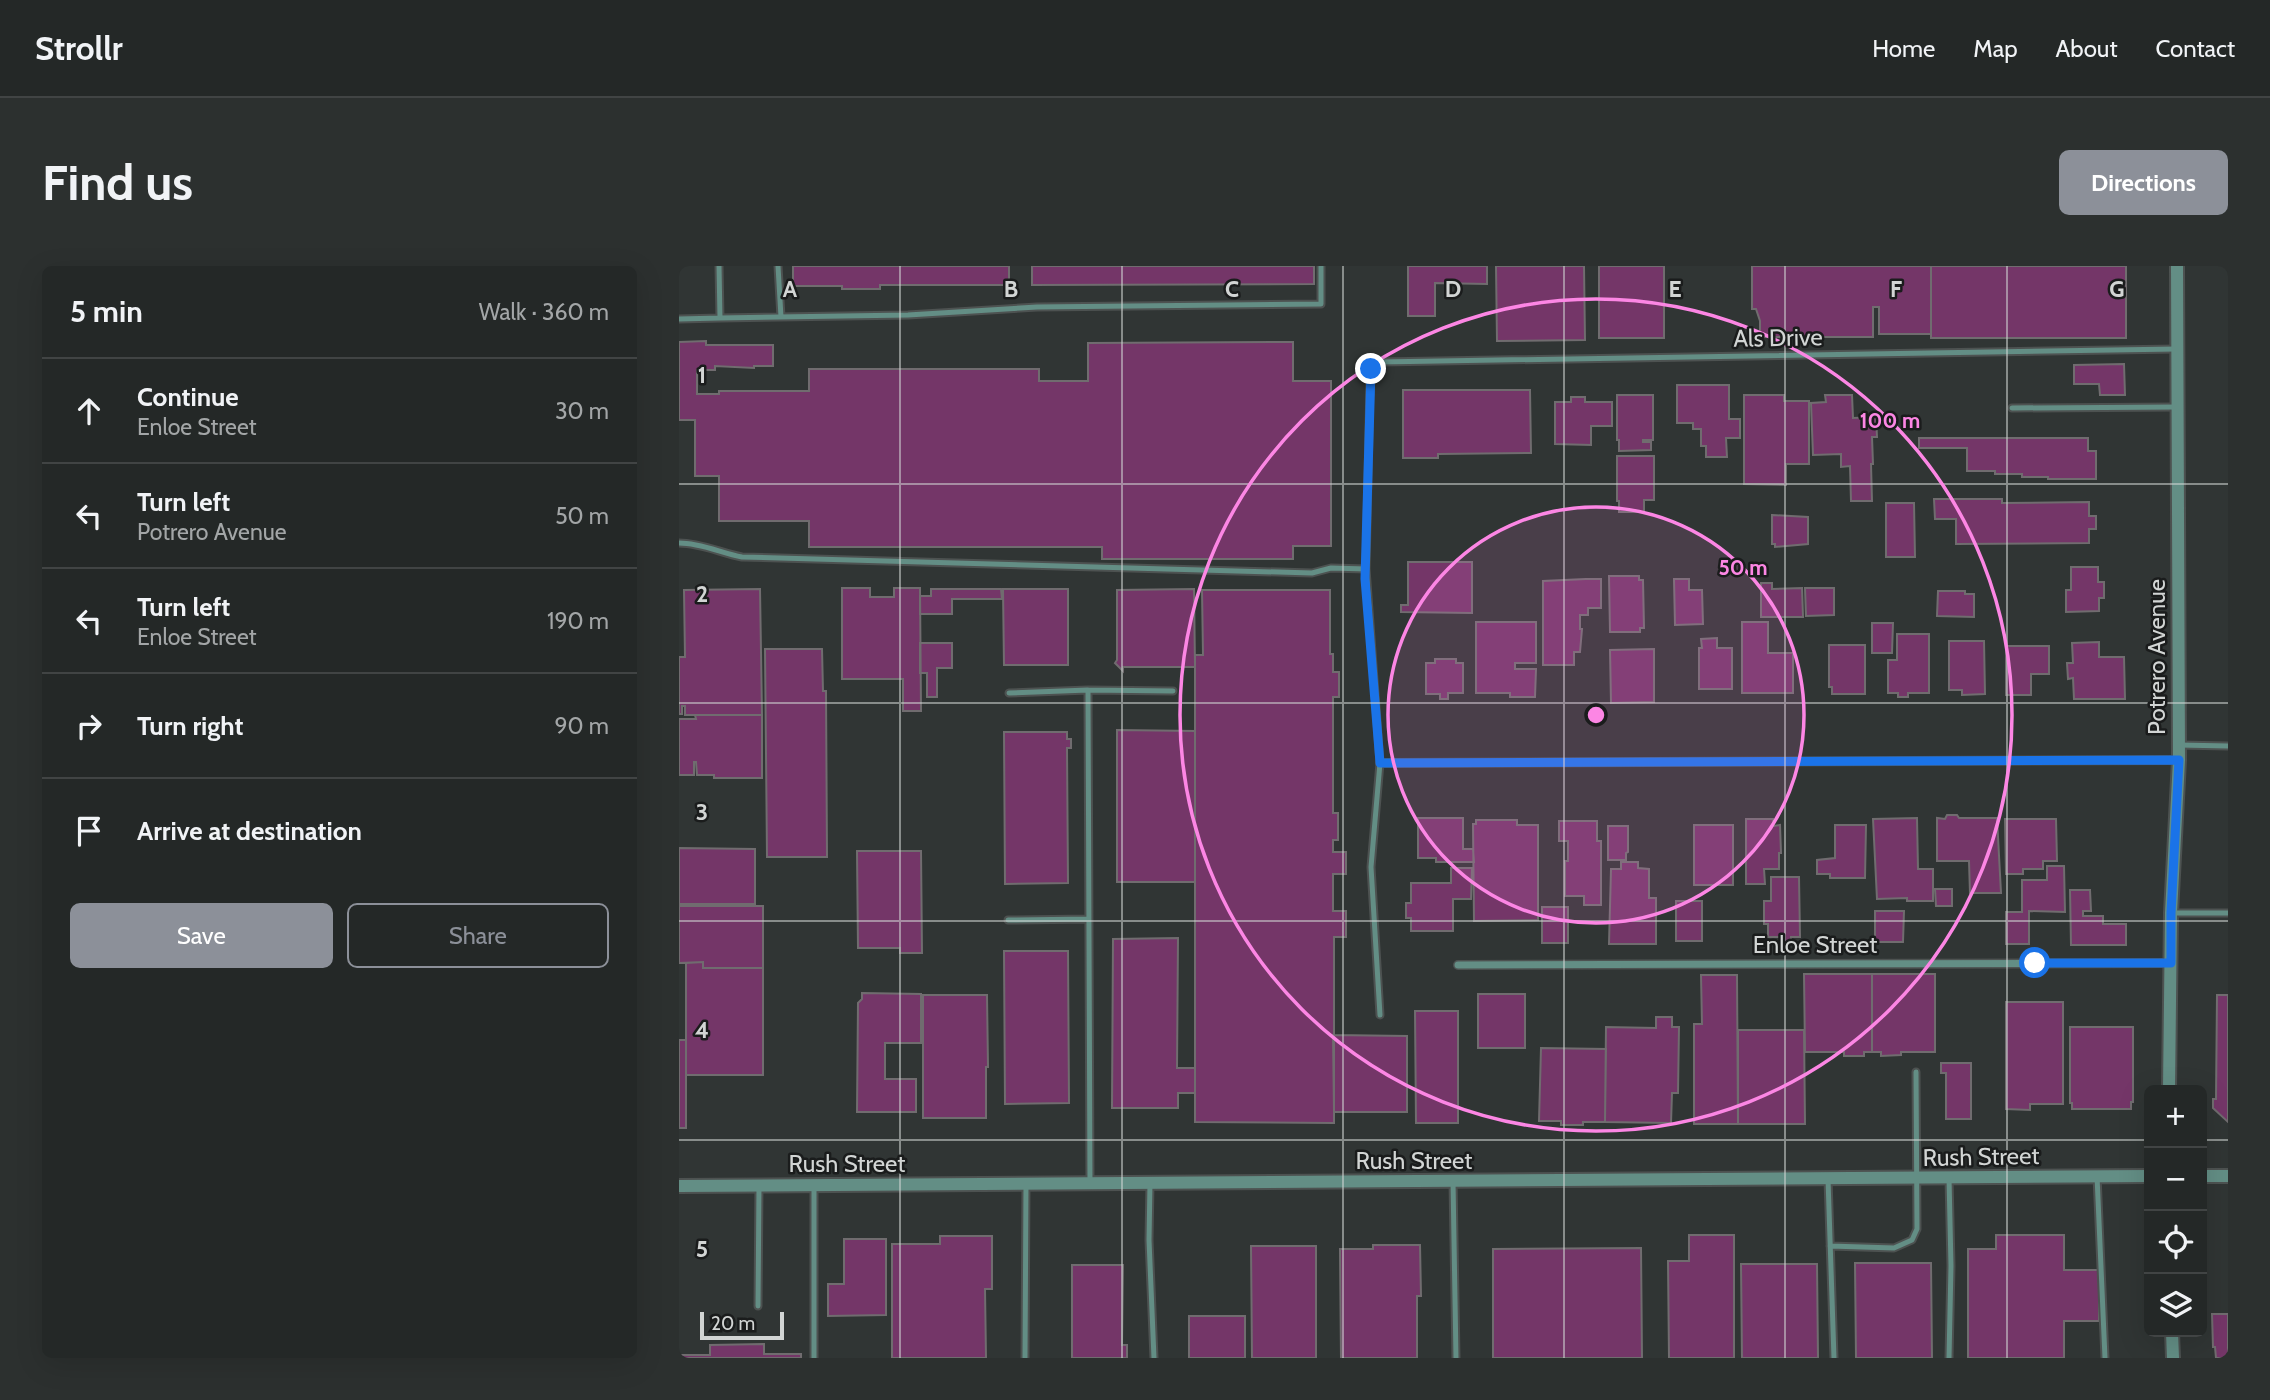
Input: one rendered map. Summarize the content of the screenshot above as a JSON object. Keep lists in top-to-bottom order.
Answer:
{
  "streets": {
    "street": ["Potrero Avenue", "Enloe Street", "Rush Street"],
    "lane": ["Als Drive"]
  },
  "crossings": [
    ["Als Drive", "Potrero Avenue"],
    ["Potrero Avenue", "Enloe Street"]
  ],
  "scale_bar": "20 m",
  "page": {
    "header": "Strollr",
    "nav": [
      "Home",
      "Map",
      "About",
      "Contact"
    ],
    "buttons": [
      "Directions",
      ["Save", "Share"]
    ],
    "title": "Find us",
    "heading": ["5 min", "Walk · 360 m"],
    "list": [
      ["Continue", "Enloe Street", "30 m"],
      ["Turn left", "Potrero Avenue", "50 m"],
      ["Turn left", "Enloe Street", "190 m"],
      ["Turn right", "90 m"],
      "Arrive at destination"
    ],
    "map_buttons": ["+", "−"],
    "scale": "20 m"
  },
  "grid": {
    "columns": [
      "A",
      "B",
      "C",
      "D",
      "E",
      "F",
      "G"
    ],
    "rows": [
      "1",
      "2",
      "3",
      "4",
      "5"
    ]
  },
  "rings": ["100 m", "50 m"]
}
